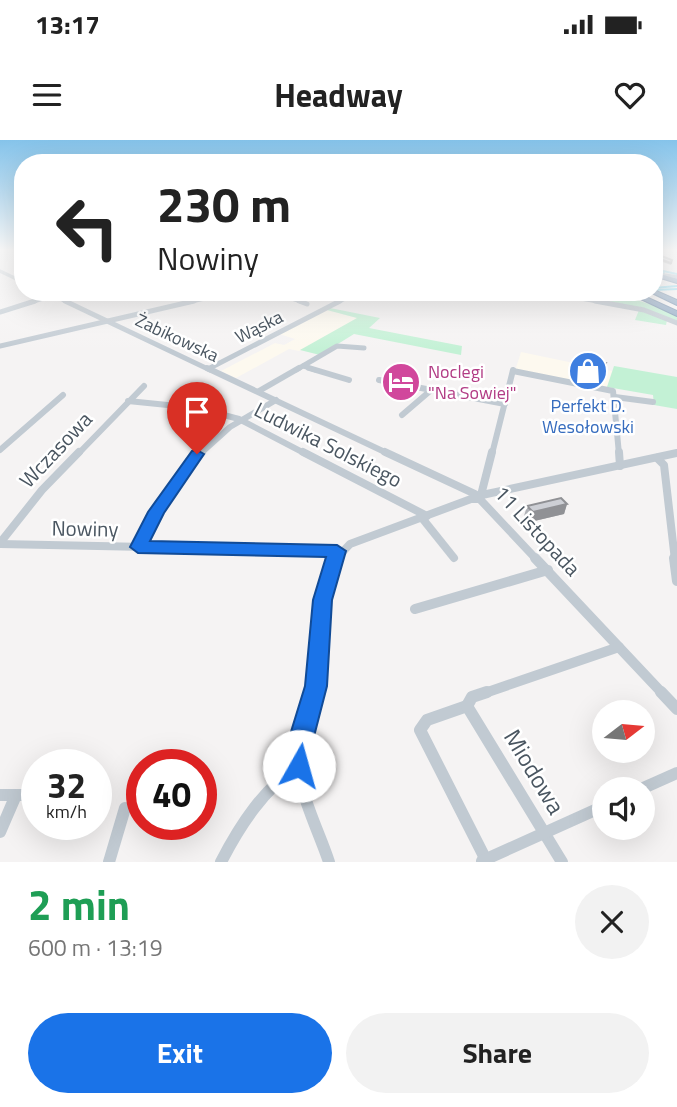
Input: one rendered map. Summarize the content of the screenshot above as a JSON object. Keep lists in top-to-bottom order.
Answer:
{
  "streets": {
    "street": [
      "Wąska",
      "Żabikowska",
      "Ludwika Solskiego",
      "Wczasowa",
      "Nowiny",
      "11 Listopada",
      "Miodowa"
    ]
  },
  "crossings": [
    ["Wąska", "Żabikowska"],
    ["Żabikowska", "11 Listopada"],
    ["Ludwika Solskiego", "Wczasowa"],
    ["Wczasowa", "Nowiny"]
  ],
  "places": {
    "shop": ["Perfekt D. Wesołowski"],
    "hotel": ["Noclegi \"Na Sowiej\""]
  },
  "north": "right",
  "page": {
    "status": "13:17",
    "header": "Headway",
    "turn": ["230 m", "Nowiny"],
    "speed": "32 km/h",
    "limit": "40",
    "heading": ["2 min", "600 m · 13:19"],
    "buttons": ["Exit", "Share"]
  }
}
